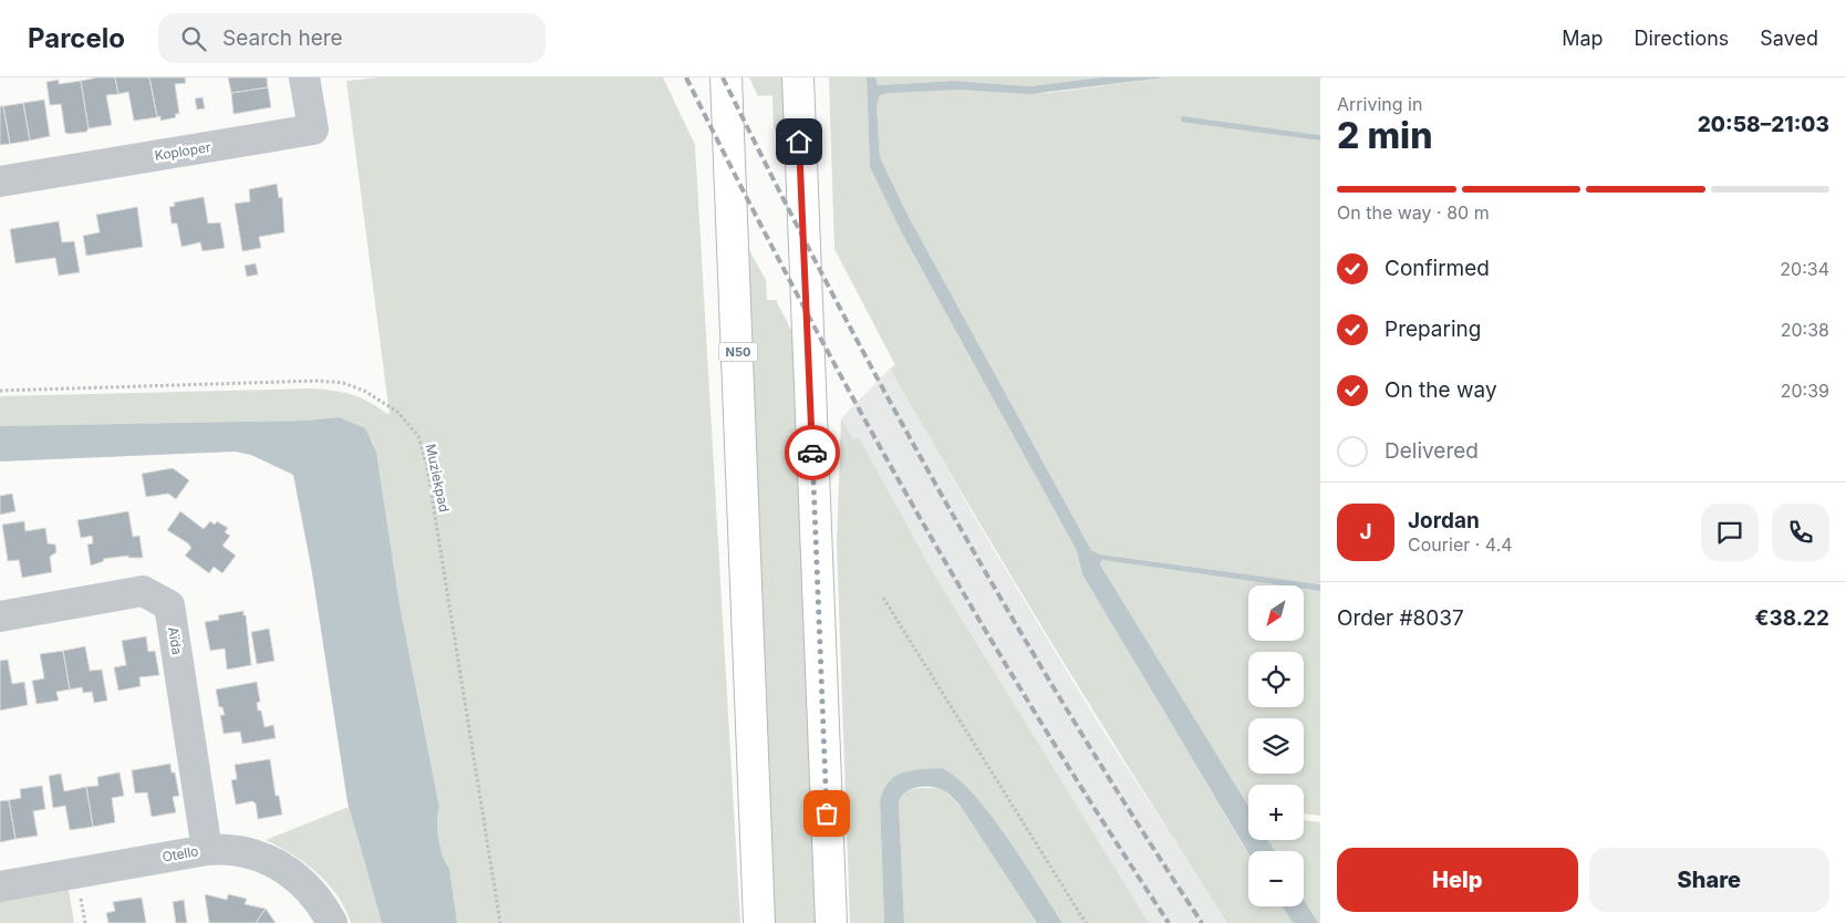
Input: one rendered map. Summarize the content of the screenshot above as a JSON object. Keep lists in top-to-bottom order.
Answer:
{
  "streets": {
    "highway": ["N50"],
    "street": ["Koploper", "Aïda", "Otello"],
    "path": ["Muziekpad"]
  },
  "crossings": [
    ["Aïda", "Otello"]
  ],
  "north": "bottom left",
  "page": {
    "header": "Parcelo",
    "search": "Search here",
    "nav": ["Map", "Directions", "Saved"],
    "heading": ["2 min", "Arriving in", "20:58–21:03"],
    "panel": [
      "Jordan",
      "Courier · 4.4",
      "Order #8037",
      "€38.22"
    ],
    "bar": "On the way · 80 m",
    "list": [
      ["Confirmed", "20:34"],
      ["Preparing", "20:38"],
      ["On the way", "20:39"],
      "Delivered"
    ],
    "round": "J",
    "map_buttons": ["+", "−"],
    "buttons": ["Help", "Share"]
  }
}
